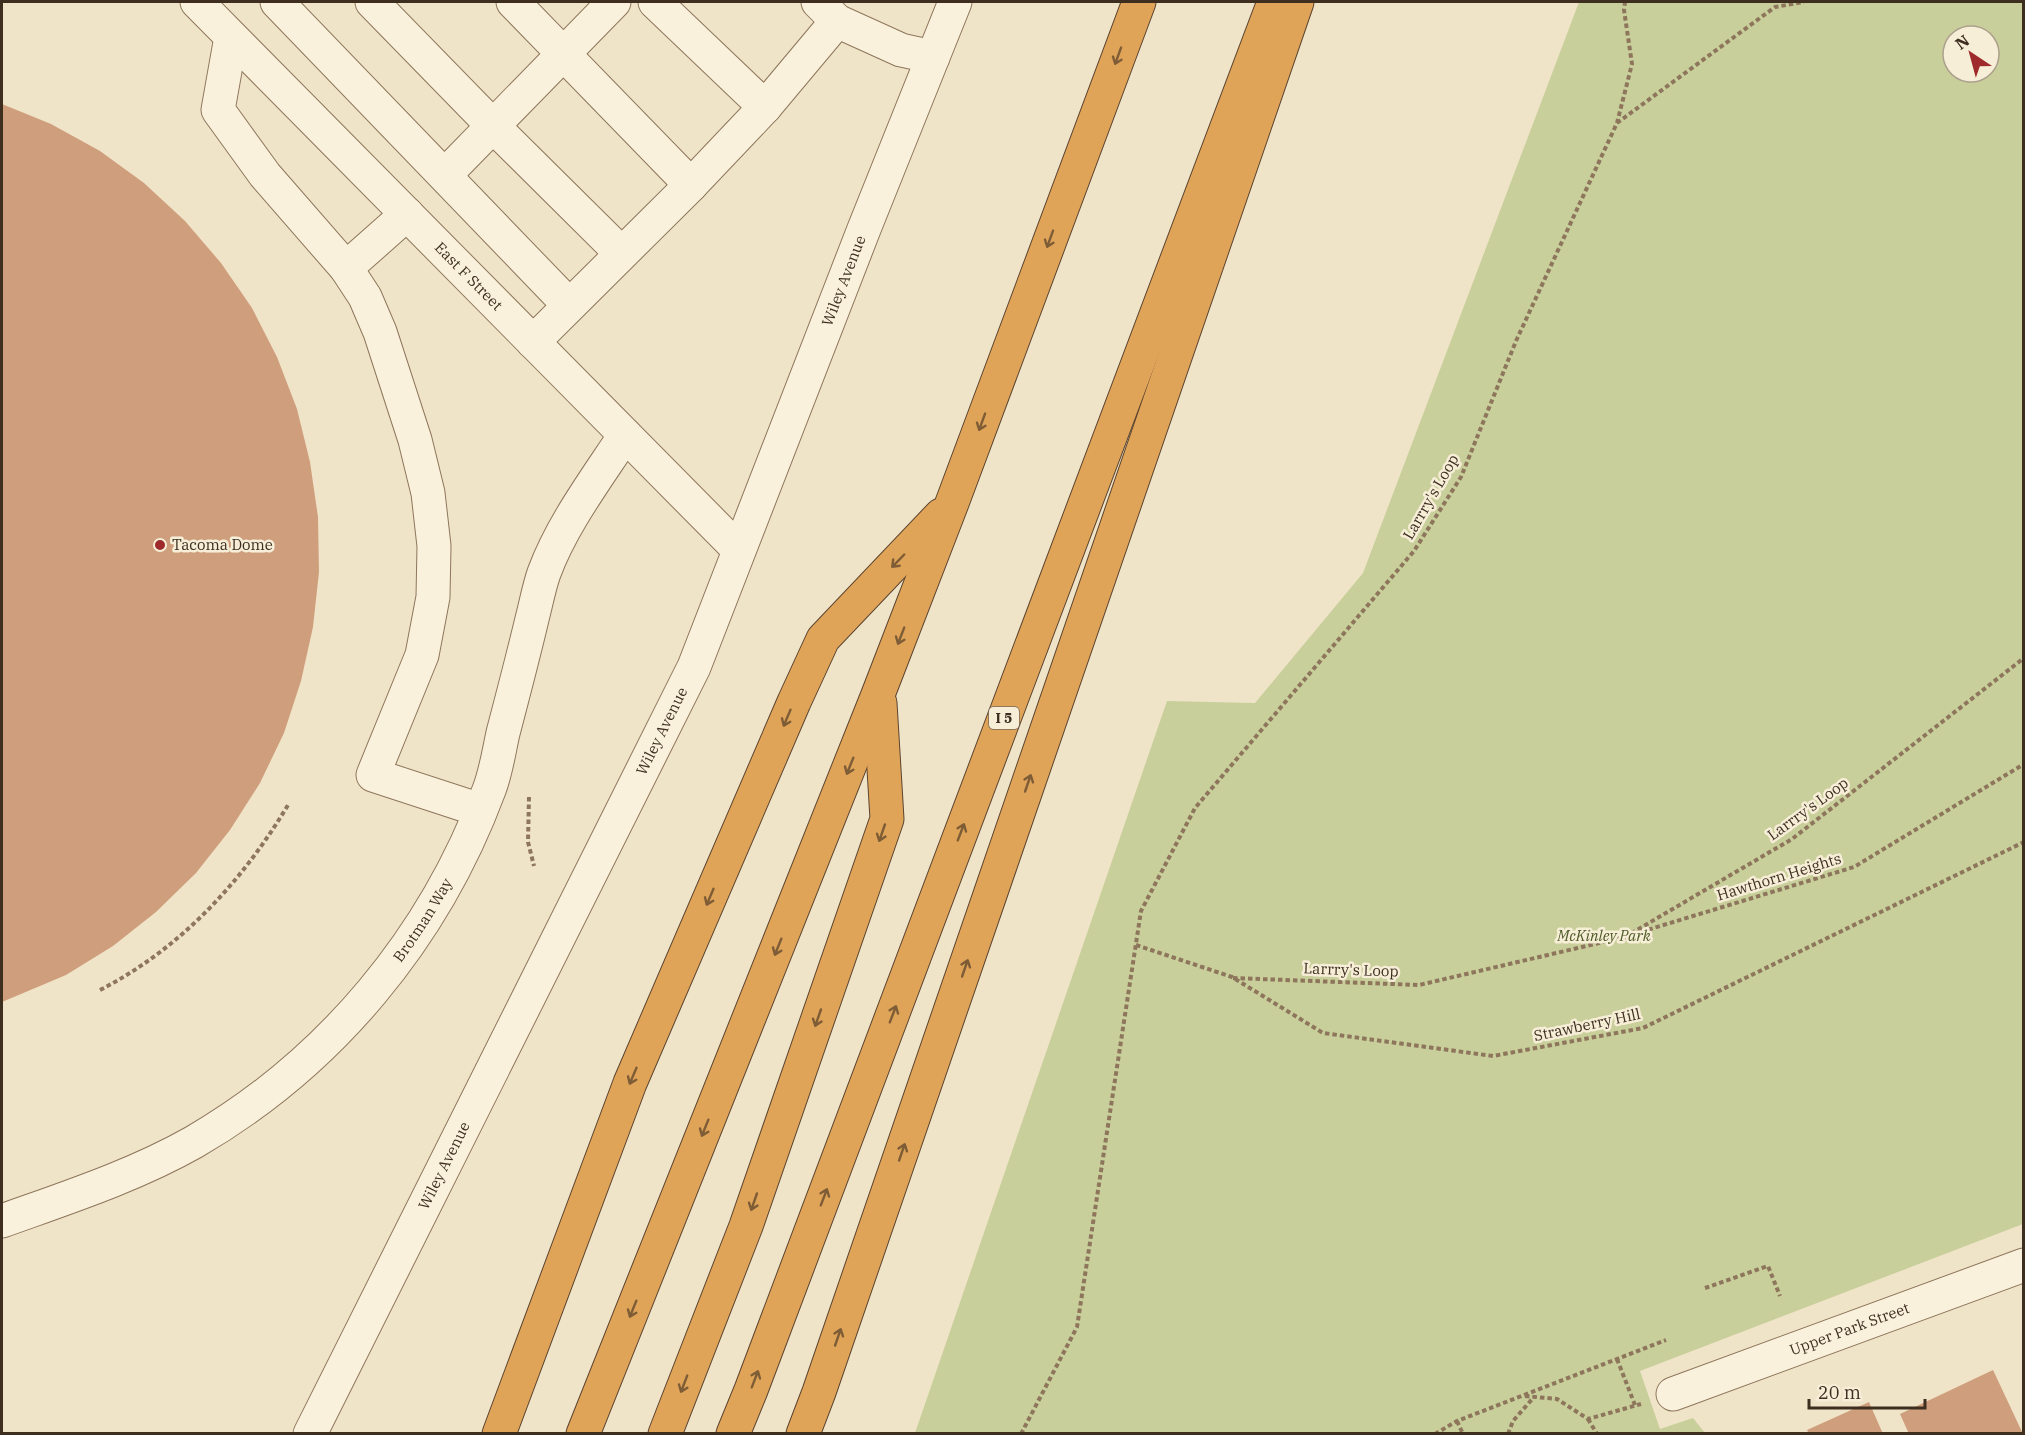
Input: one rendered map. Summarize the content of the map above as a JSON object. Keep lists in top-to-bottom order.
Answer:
{
  "streets": {
    "highway": ["I 5"],
    "street": [
      "East F Street",
      "Wiley Avenue",
      "Brotman Way",
      "Upper Park Street"
    ],
    "path": ["Larrry's Loop", "Hawthorn Heights", "Strawberry Hill"]
  },
  "crossings": [
    ["East F Street", "Wiley Avenue"],
    ["East F Street", "Brotman Way"],
    ["Larrry's Loop", "Hawthorn Heights"],
    ["Larrry's Loop", "Strawberry Hill"]
  ],
  "parks": ["McKinley Park"],
  "places": ["Tacoma Dome"],
  "scale_bar": "20 m",
  "north": "top left"
}
